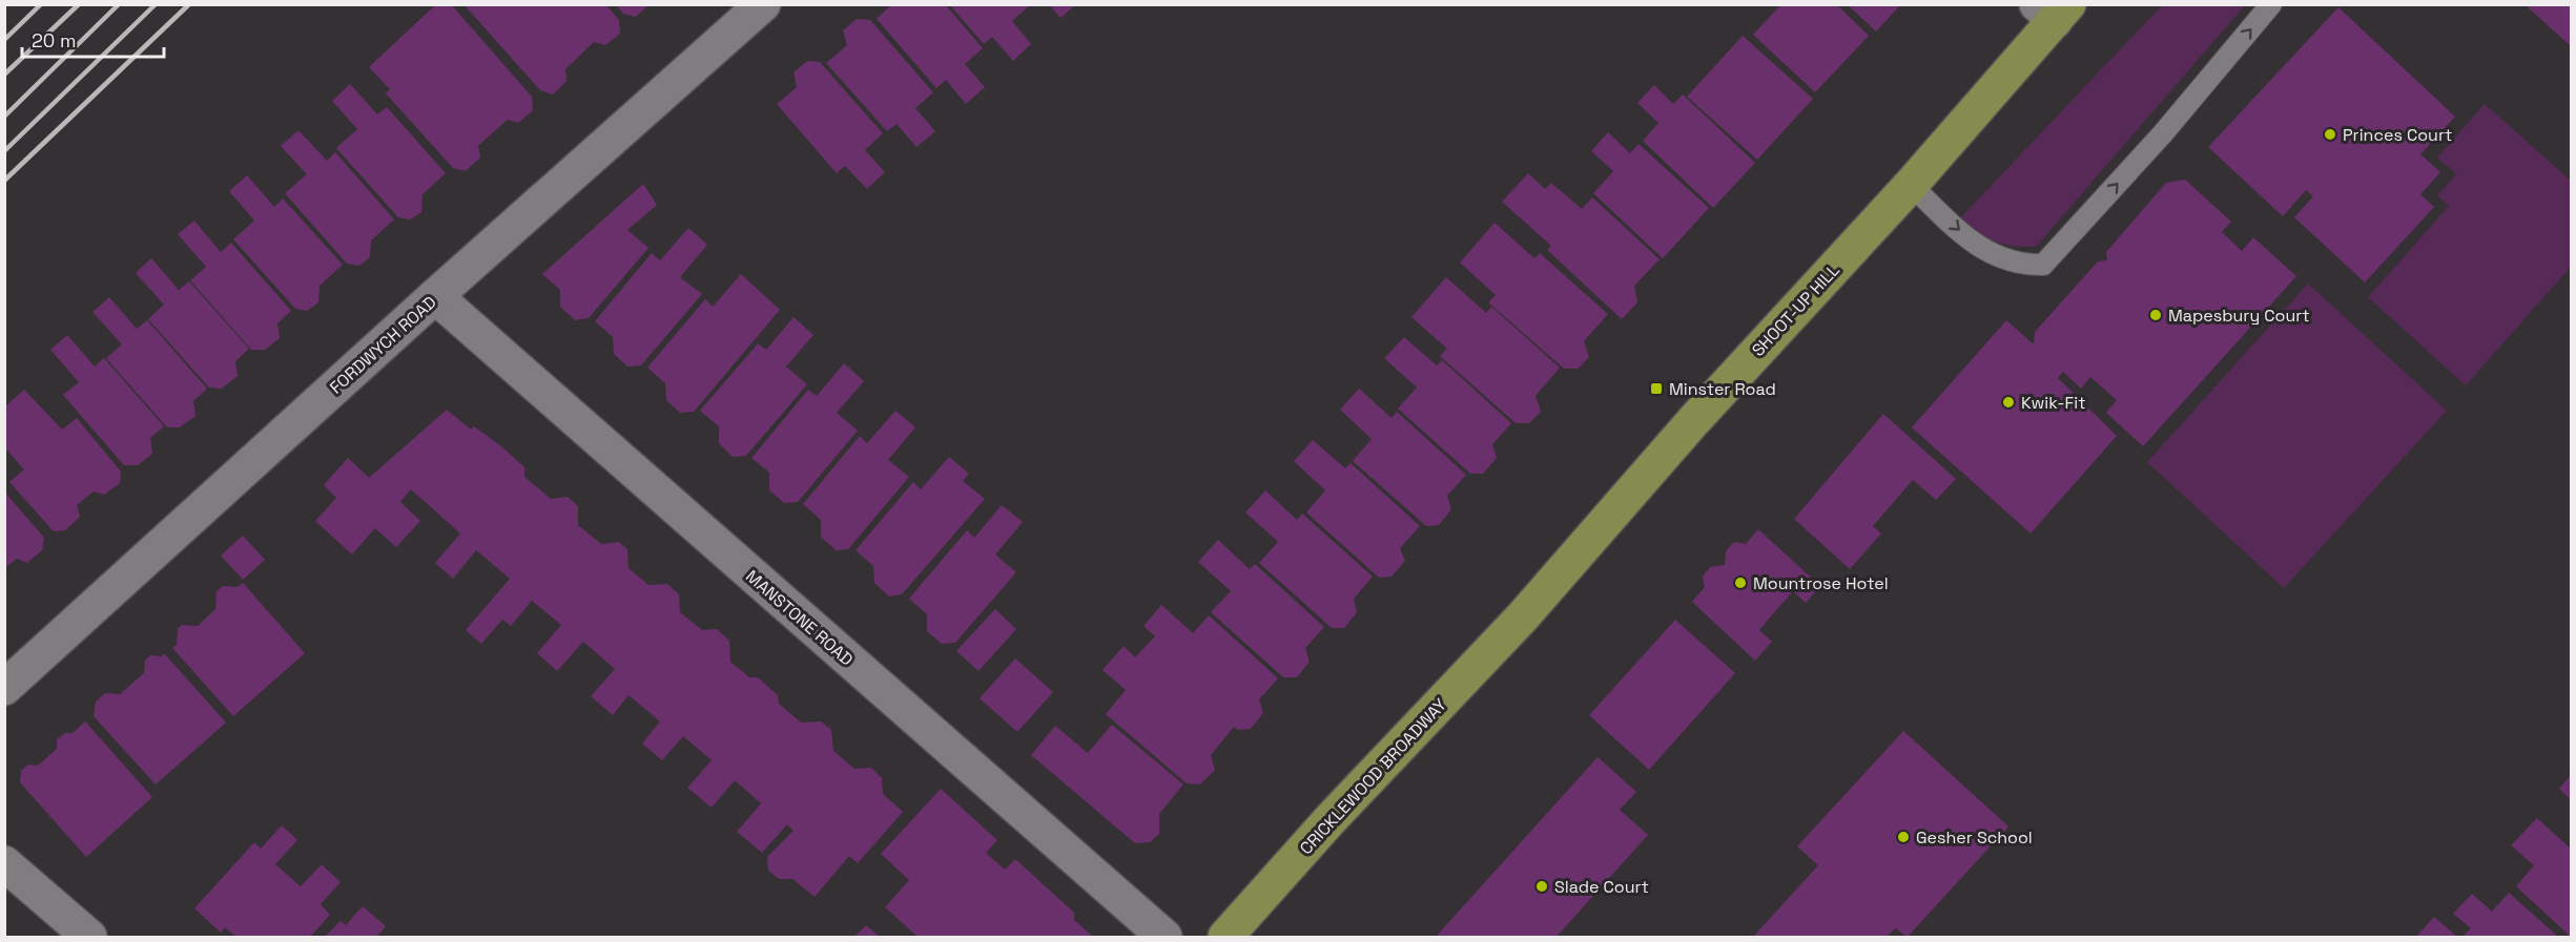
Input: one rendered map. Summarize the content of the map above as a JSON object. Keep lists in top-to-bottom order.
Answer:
{
  "streets": {
    "main road": ["SHOOT-UP HILL", "CRICKLEWOOD BROADWAY"],
    "street": ["FORDWYCH ROAD", "MANSTONE ROAD"]
  },
  "crossings": [
    ["SHOOT-UP HILL", "CRICKLEWOOD BROADWAY"],
    ["FORDWYCH ROAD", "MANSTONE ROAD"]
  ],
  "places": {
    "other": [
      "Princes Court",
      "Mapesbury Court",
      "Kwik-Fit",
      "Mountrose Hotel",
      "Gesher School",
      "Slade Court"
    ],
    "transit": ["Minster Road"]
  },
  "scale_bar": "20 m"
}
